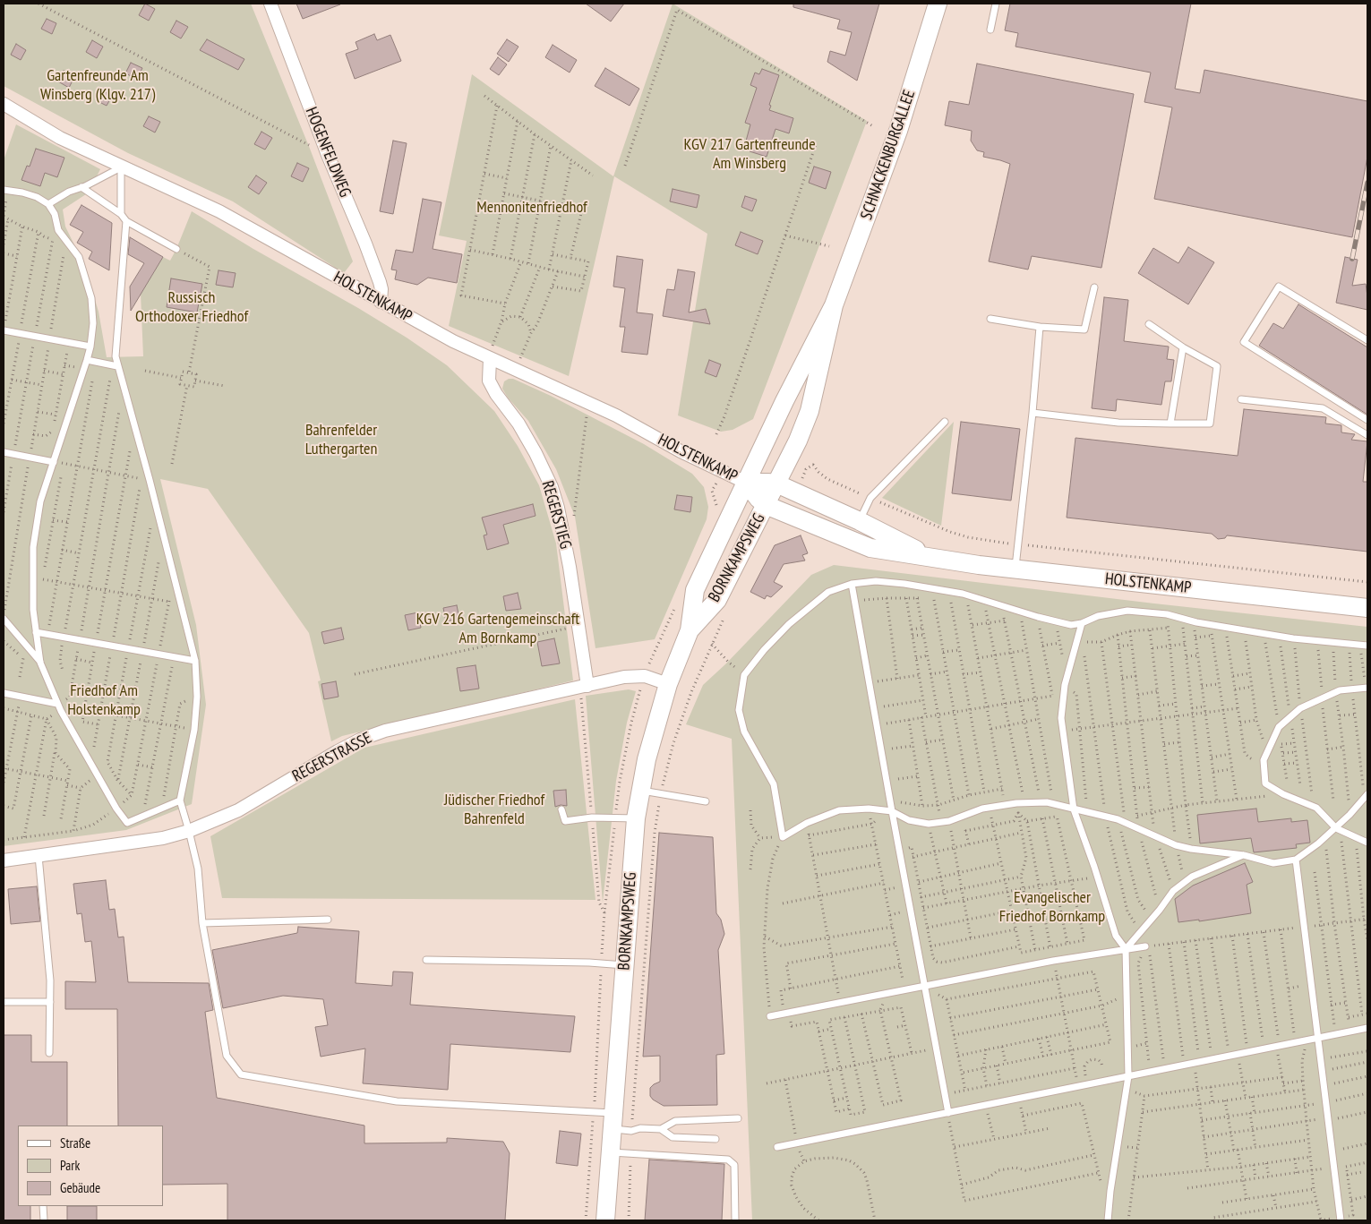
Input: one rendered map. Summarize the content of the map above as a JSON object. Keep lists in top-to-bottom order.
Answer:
{
  "streets": {
    "main road": ["SCHNACKENBURGALLEE", "HOLSTENKAMP", "BORNKAMPSWEG"],
    "street": ["HOGENFELDWEG", "REGERSTIEG", "REGERSTRASSE"]
  },
  "crossings": [
    ["HOGENFELDWEG", "HOLSTENKAMP"],
    ["SCHNACKENBURGALLEE", "HOLSTENKAMP"],
    ["SCHNACKENBURGALLEE", "BORNKAMPSWEG"],
    ["HOLSTENKAMP", "REGERSTIEG"],
    ["HOLSTENKAMP", "BORNKAMPSWEG"],
    ["REGERSTIEG", "REGERSTRASSE"],
    ["BORNKAMPSWEG", "REGERSTRASSE"]
  ],
  "parks": [
    "Gartenfreunde Am Winsberg (Klgv. 217)",
    "KGV 217 Gartenfreunde Am Winsberg",
    "Mennonitenfriedhof",
    "Russisch Orthodoxer Friedhof",
    "Bahrenfelder Luthergarten",
    "KGV 216 Gartengemeinschaft Am Bornkamp",
    "Friedhof Am Holstenkamp",
    "Jüdischer Friedhof Bahrenfeld",
    "Evangelischer Friedhof Bornkamp"
  ],
  "legend": ["Straße", "Park", "Gebäude"]
}
